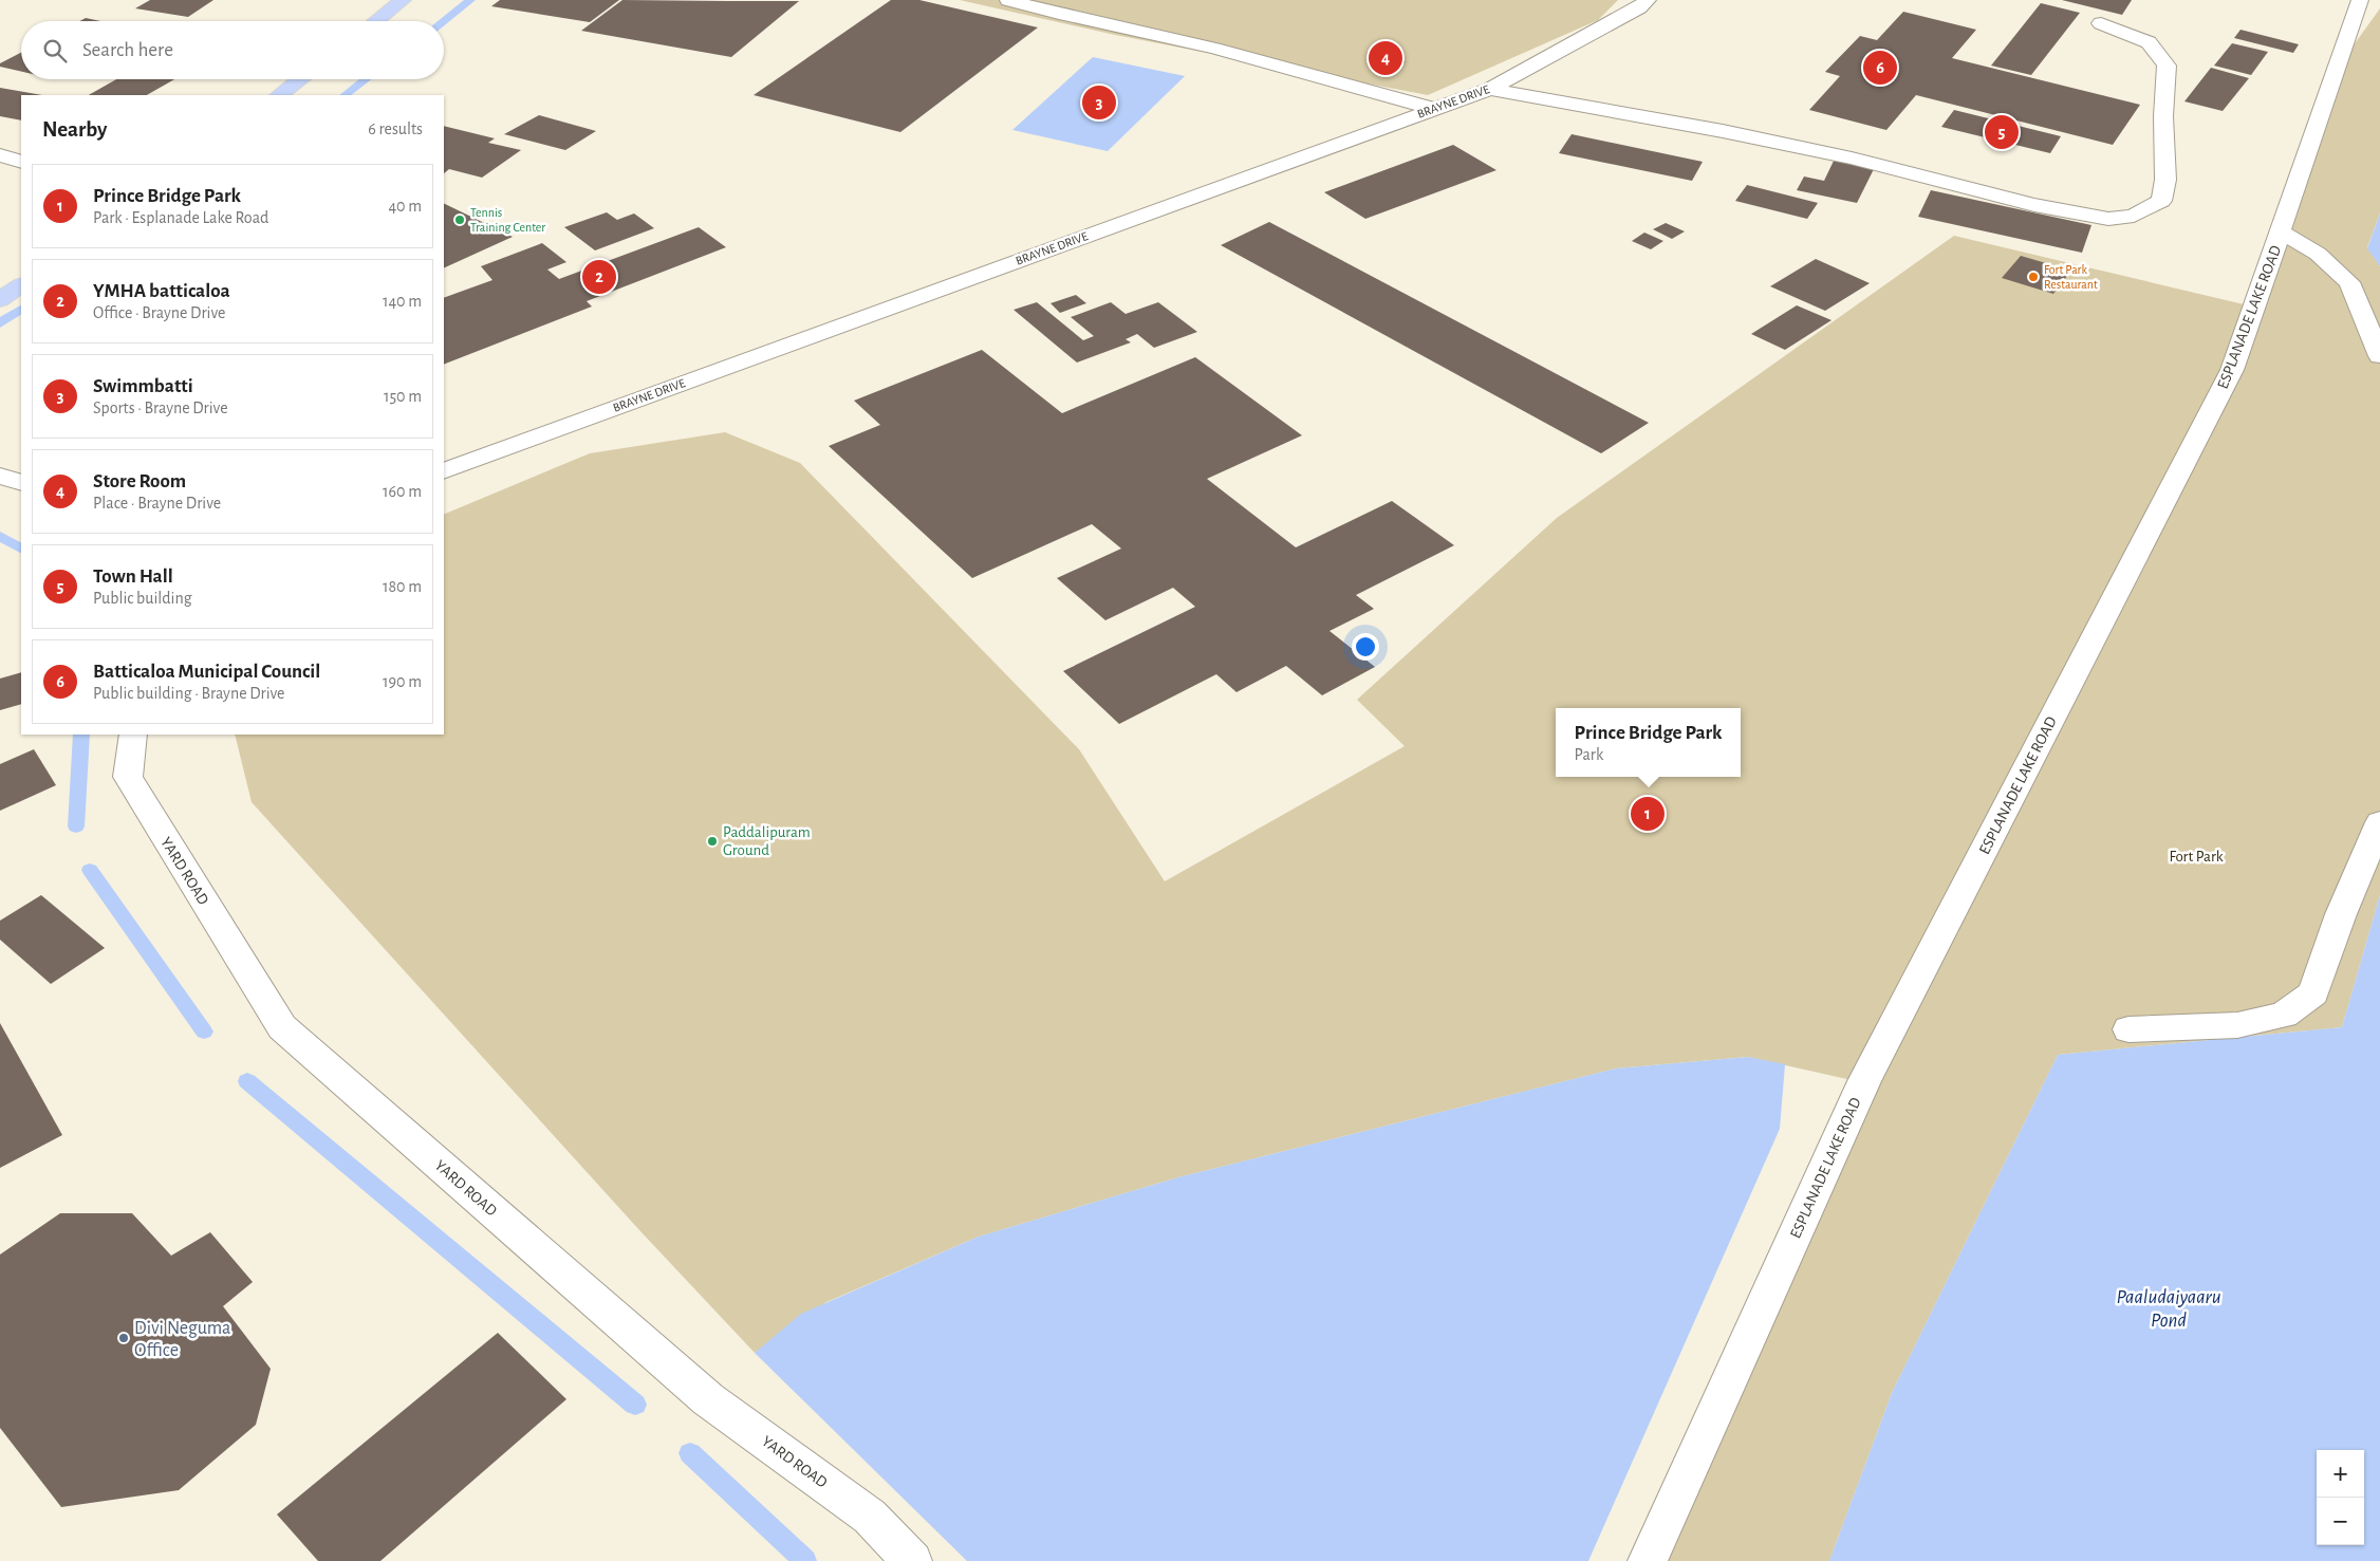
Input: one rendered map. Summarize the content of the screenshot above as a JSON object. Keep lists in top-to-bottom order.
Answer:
{
  "streets": {
    "street": ["BRAYNE DRIVE", "ESPLANADE LAKE ROAD", "YARD ROAD"]
  },
  "water": ["Paaludaiyaaru Pond"],
  "parks": ["Fort Park"],
  "places": [
    "Tennis Training Center",
    "Fort Park Restaurant",
    "Paddalipuram Ground",
    "Divi Neguma Office"
  ],
  "page": {
    "search": "Search here",
    "pins": [
      "4",
      "6",
      "3",
      "5",
      "2",
      "1"
    ],
    "heading": ["Nearby", "6 results"],
    "list": [
      {
        "mark": "1",
        "name": "Prince Bridge Park",
        "note": "Park · Esplanade Lake Road",
        "value": "40 m"
      },
      {
        "mark": "2",
        "name": "YMHA batticaloa",
        "note": "Office · Brayne Drive",
        "value": "140 m"
      },
      {
        "mark": "3",
        "name": "Swimmbatti",
        "note": "Sports · Brayne Drive",
        "value": "150 m"
      },
      {
        "mark": "4",
        "name": "Store Room",
        "note": "Place · Brayne Drive",
        "value": "160 m"
      },
      {
        "mark": "5",
        "name": "Town Hall",
        "note": "Public building",
        "value": "180 m"
      },
      {
        "mark": "6",
        "name": "Batticaloa Municipal Council",
        "note": "Public building · Brayne Drive",
        "value": "190 m"
      }
    ],
    "popup": ["Prince Bridge Park", "Park"],
    "map_buttons": ["+", "−"]
  }
}
